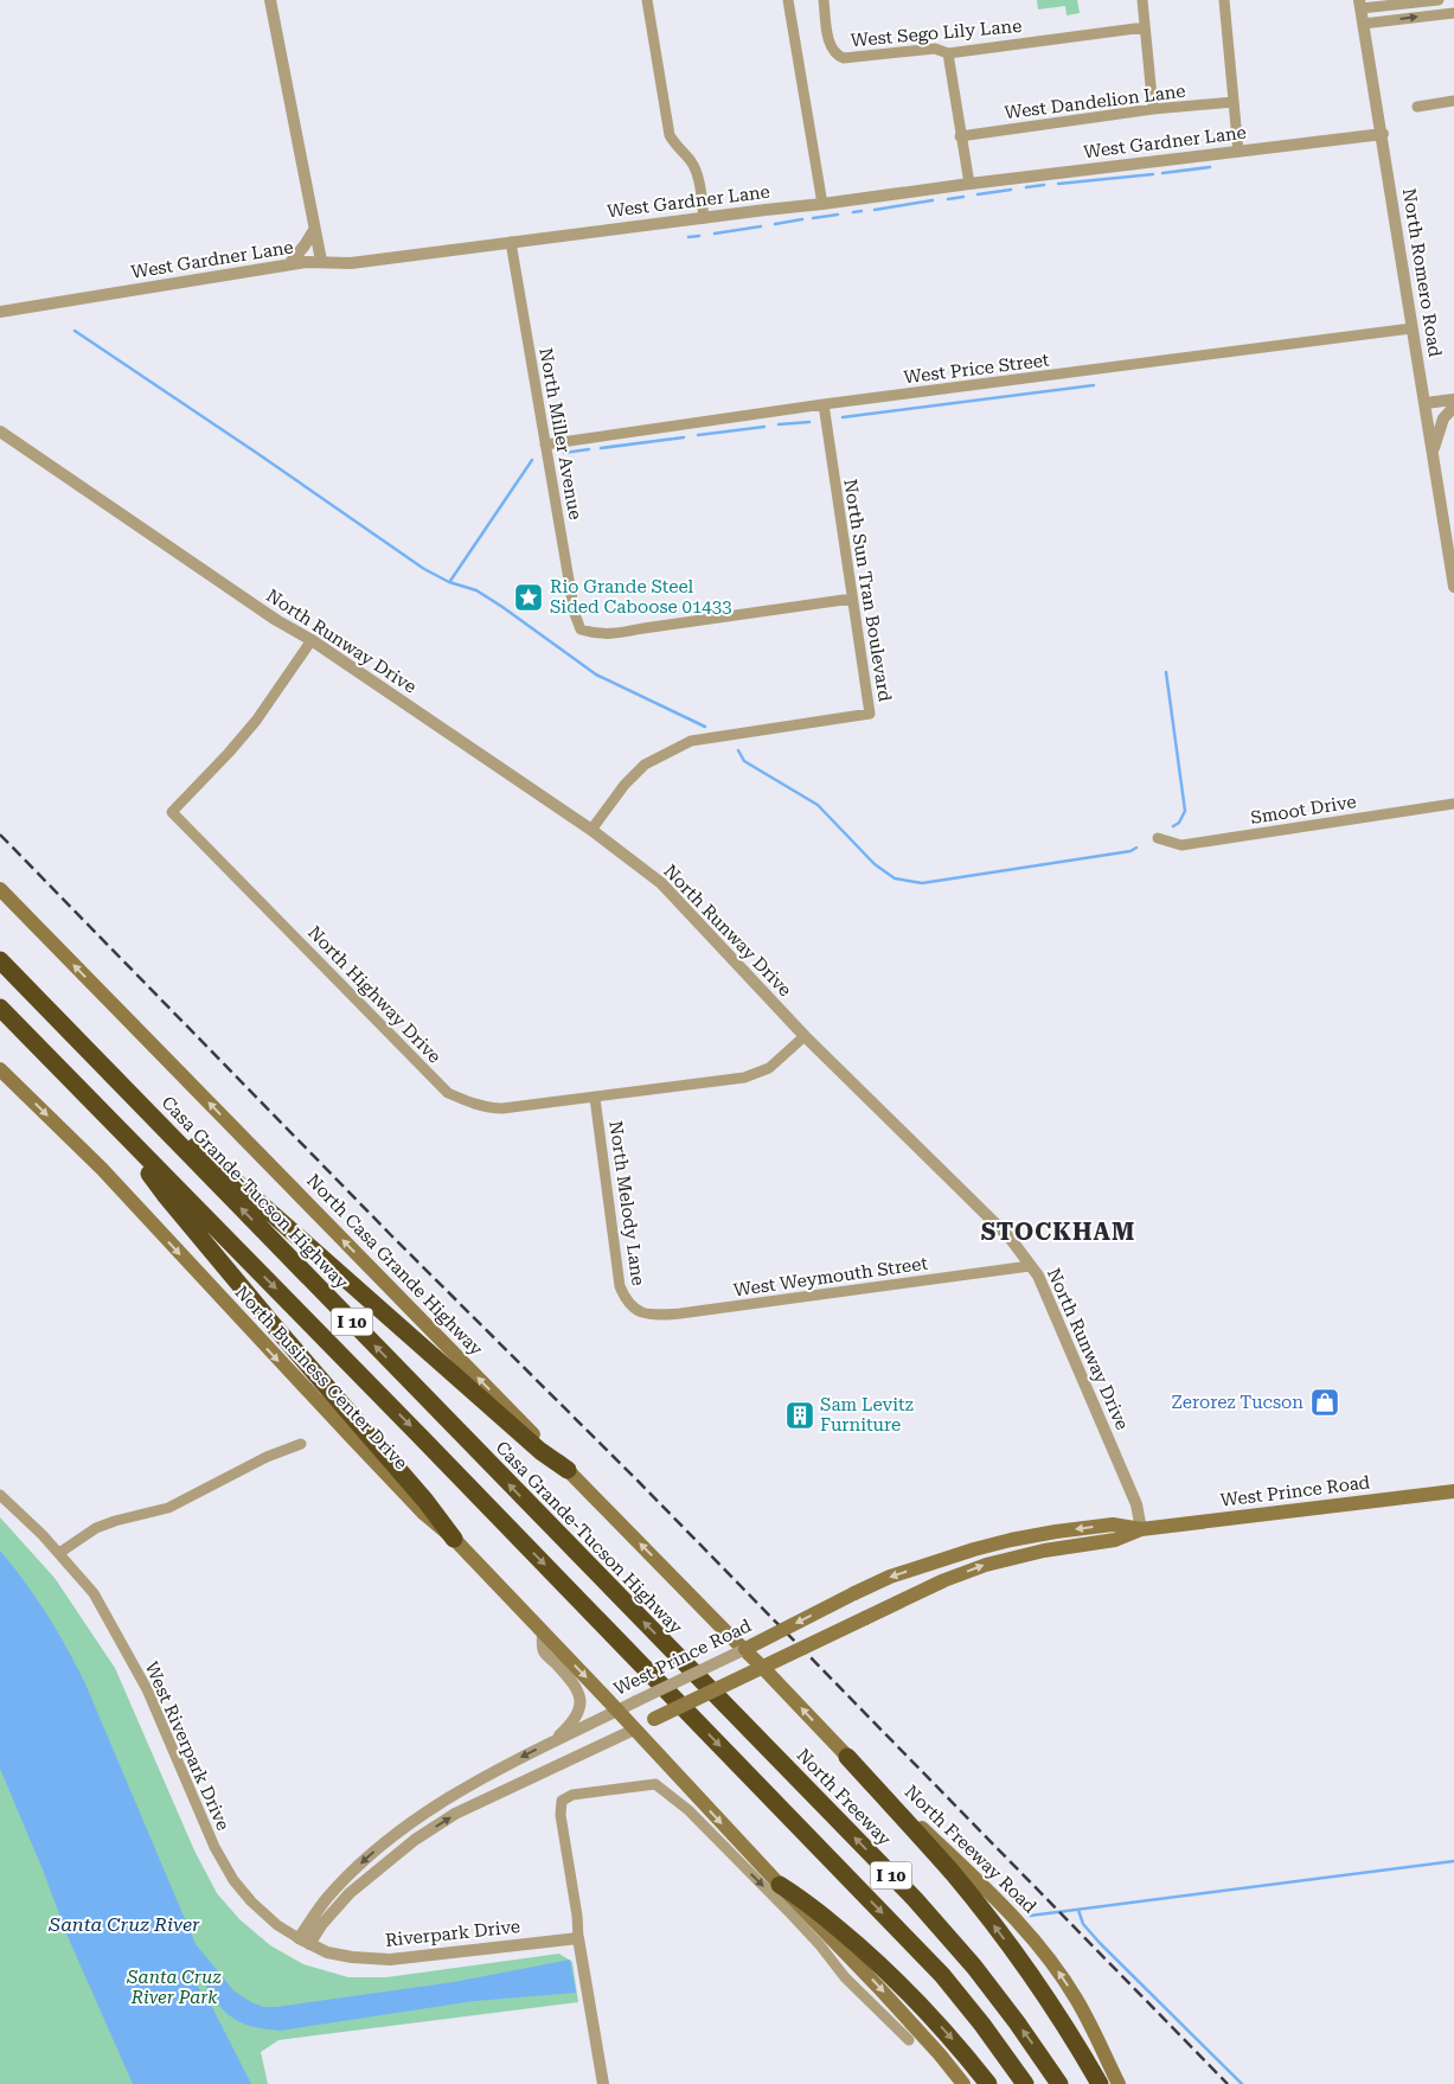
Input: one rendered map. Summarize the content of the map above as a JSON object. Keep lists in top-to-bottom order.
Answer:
{
  "streets": {
    "highway": ["Casa Grande-Tucson Highway", "I 10", "North Freeway"],
    "main road": [
      "North Casa Grande Highway",
      "North Business Center Drive",
      "West Prince Road",
      "North Freeway Road"
    ],
    "street": [
      "West Sego Lily Lane",
      "West Dandelion Lane",
      "West Gardner Lane",
      "North Romero Road",
      "West Price Street",
      "North Miller Avenue",
      "North Sun Tran Boulevard",
      "North Runway Drive",
      "Smoot Drive",
      "North Highway Drive",
      "North Melody Lane",
      "West Weymouth Street",
      "West Riverpark Drive",
      "Riverpark Drive"
    ]
  },
  "crossings": [
    ["West Gardner Lane", "North Romero Road"],
    ["West Gardner Lane", "North Miller Avenue"],
    ["North Romero Road", "West Price Street"],
    ["West Price Street", "North Miller Avenue"],
    ["West Price Street", "North Sun Tran Boulevard"],
    ["North Miller Avenue", "North Sun Tran Boulevard"],
    ["North Sun Tran Boulevard", "North Runway Drive"],
    ["North Runway Drive", "North Highway Drive"],
    ["North Runway Drive", "West Weymouth Street"],
    ["North Runway Drive", "West Prince Road"],
    ["North Highway Drive", "North Melody Lane"],
    ["Casa Grande-Tucson Highway", "North Freeway"],
    ["North Melody Lane", "West Weymouth Street"],
    ["North Casa Grande Highway", "West Prince Road"],
    ["North Casa Grande Highway", "North Freeway Road"],
    ["North Business Center Drive", "West Prince Road"],
    ["West Prince Road", "West Riverpark Drive"],
    ["West Prince Road", "North Freeway Road"],
    ["West Prince Road", "Riverpark Drive"],
    ["West Riverpark Drive", "Riverpark Drive"]
  ],
  "one_way": ["North Casa Grande Highway", "North Business Center Drive", "North Freeway Road"],
  "districts": ["STOCKHAM"],
  "water": ["Santa Cruz River"],
  "parks": ["Santa Cruz River Park"],
  "places": {
    "place": ["Rio Grande Steel Sided Caboose 01433"],
    "shop": ["Zerorez Tucson"],
    "building": ["Sam Levitz Furniture"]
  }
}
